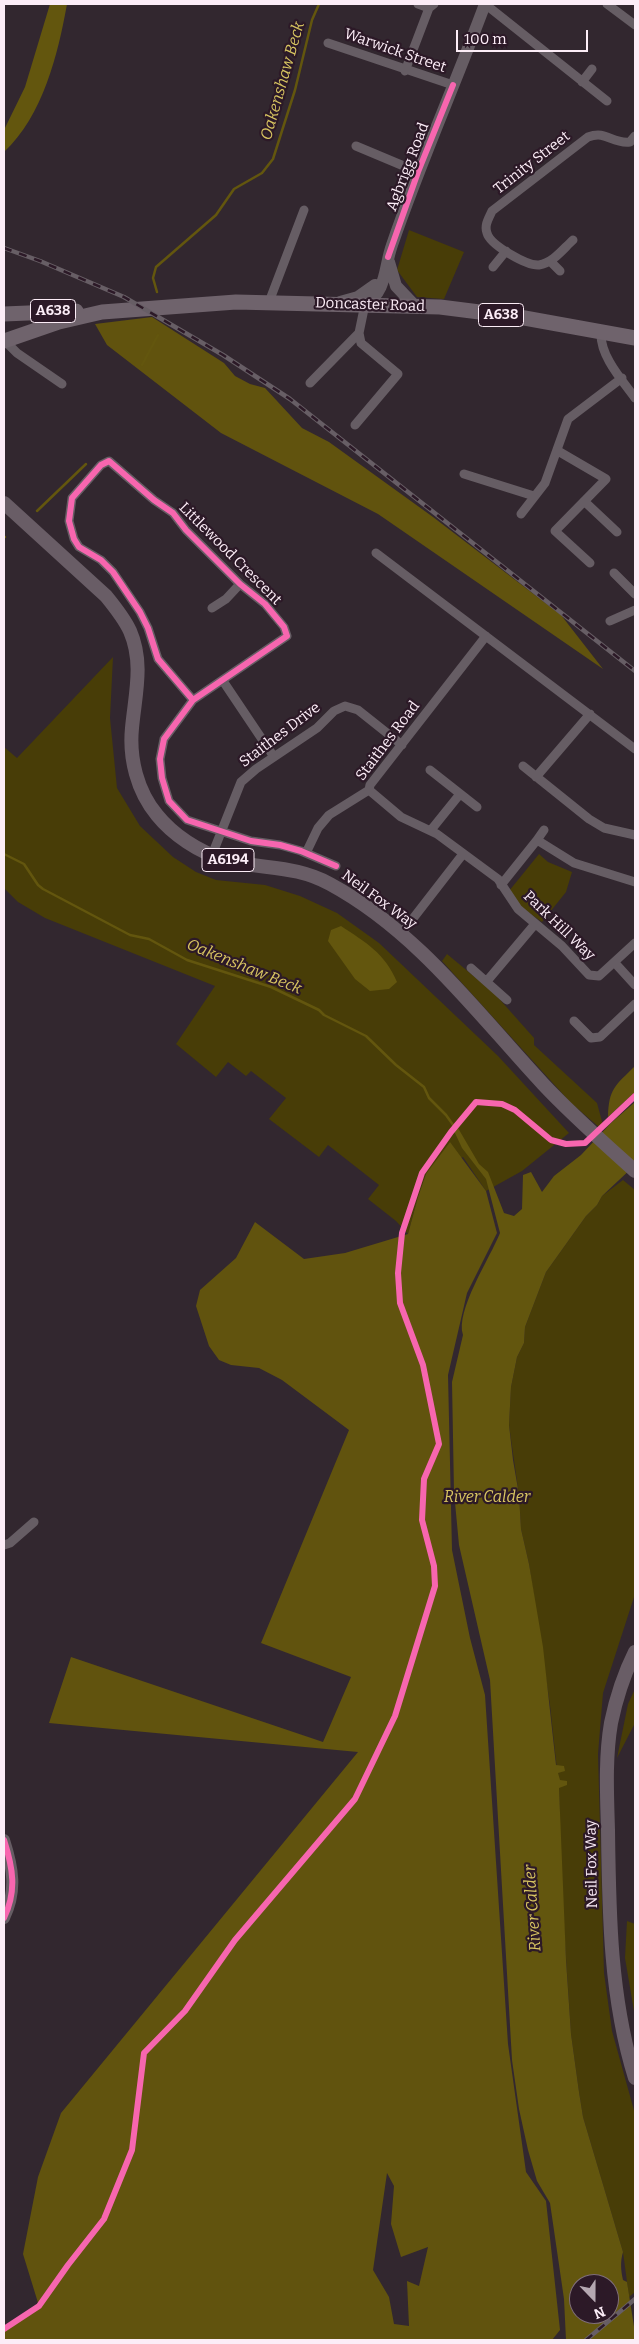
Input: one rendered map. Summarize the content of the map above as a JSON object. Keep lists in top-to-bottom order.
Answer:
{
  "streets": {
    "highway": ["Doncaster Road", "A638"],
    "main road": ["Agbrigg Road", "A6194", "Neil Fox Way"],
    "street": [
      "Warwick Street",
      "Trinity Street",
      "Littlewood Crescent",
      "Staithes Drive",
      "Staithes Road",
      "Park Hill Way"
    ]
  },
  "crossings": [
    ["Warwick Street", "Agbrigg Road"],
    ["Agbrigg Road", "Doncaster Road"],
    ["Littlewood Crescent", "Staithes Drive"],
    ["Littlewood Crescent", "Staithes Road"],
    ["Staithes Drive", "Staithes Road"],
    ["Staithes Drive", "Neil Fox Way"],
    ["Staithes Road", "Park Hill Way"]
  ],
  "water": ["Oakenshaw Beck", "River Calder"],
  "scale_bar": "100 m",
  "north": "bottom"
}
